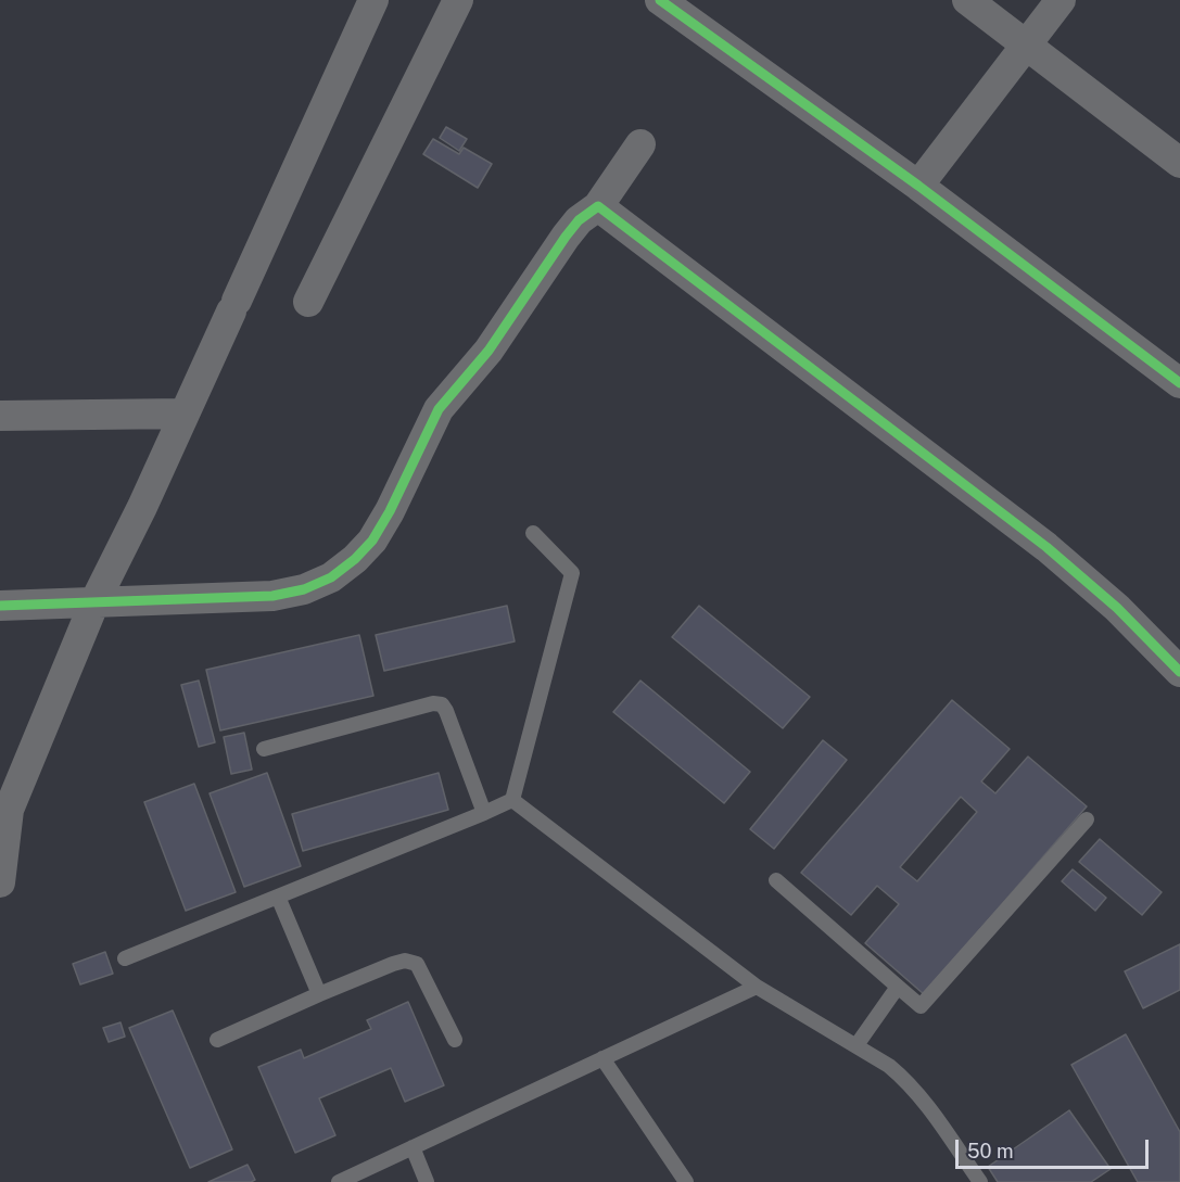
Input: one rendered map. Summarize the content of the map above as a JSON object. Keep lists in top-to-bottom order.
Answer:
{
  "scale_bar": "50 m"
}
